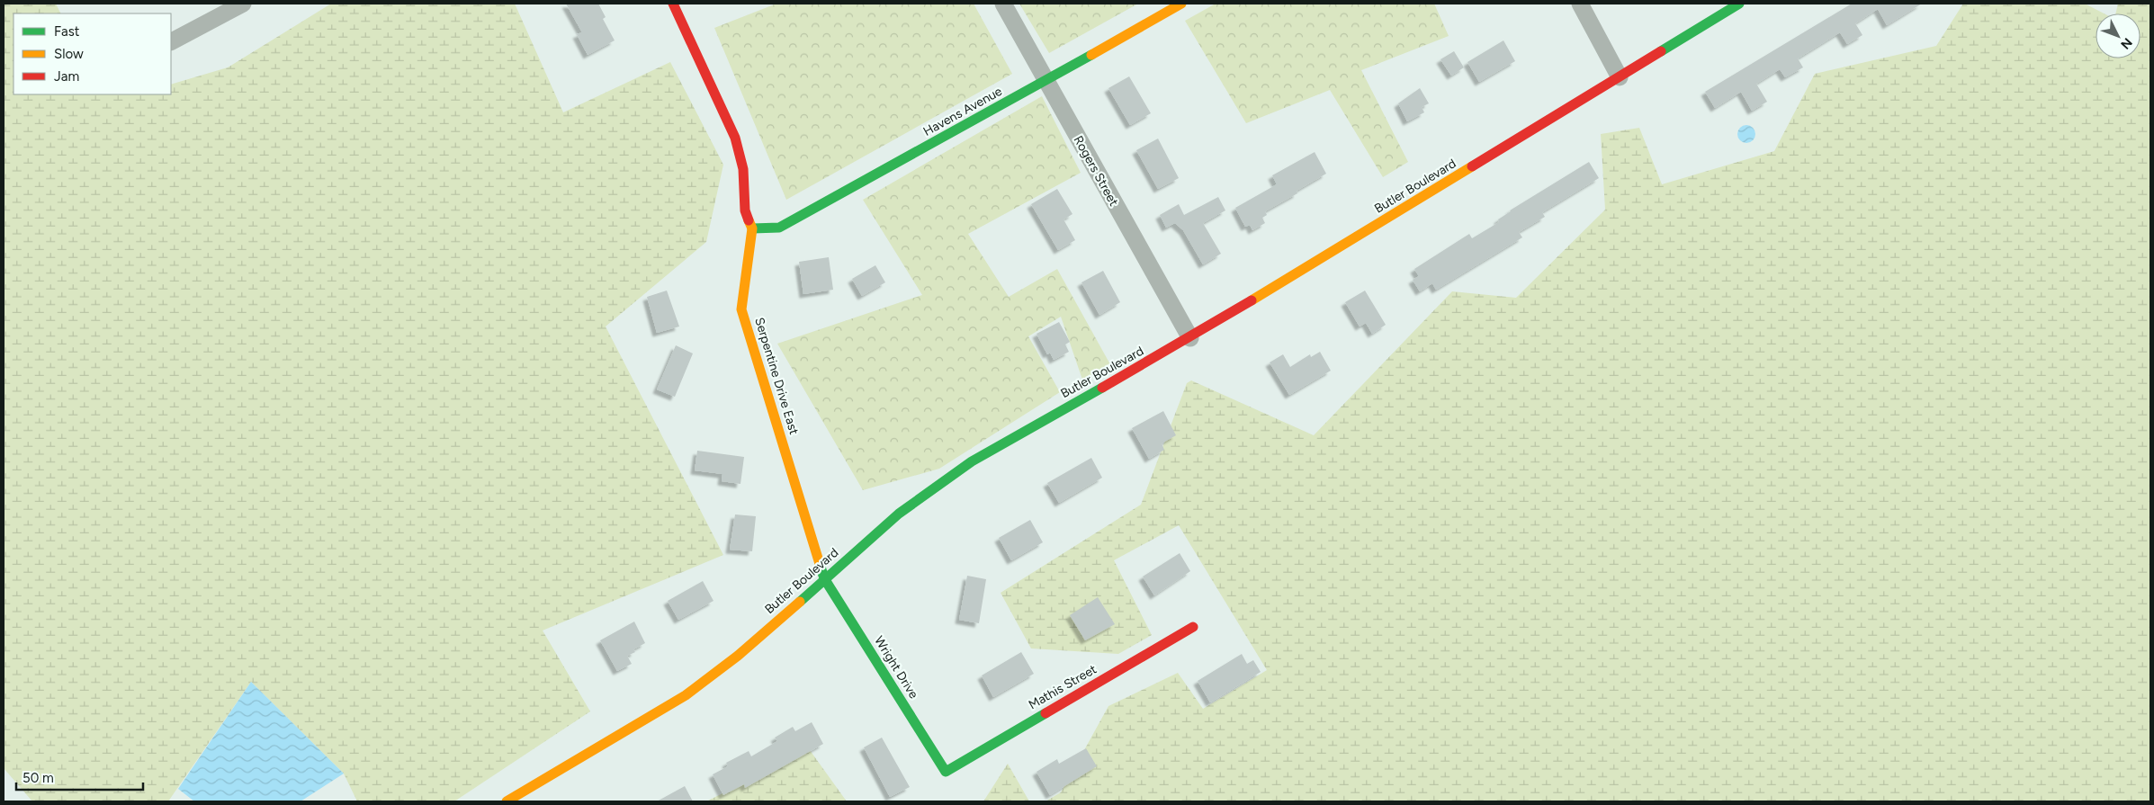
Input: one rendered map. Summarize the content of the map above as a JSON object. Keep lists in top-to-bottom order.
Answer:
{
  "streets": {
    "street": [
      "Havens Avenue",
      "Rogers Street",
      "Butler Boulevard",
      "Serpentine Drive East",
      "Wright Drive",
      "Mathis Street"
    ]
  },
  "crossings": [
    ["Havens Avenue", "Rogers Street"],
    ["Havens Avenue", "Serpentine Drive East"],
    ["Rogers Street", "Butler Boulevard"],
    ["Butler Boulevard", "Serpentine Drive East"],
    ["Butler Boulevard", "Wright Drive"],
    ["Serpentine Drive East", "Wright Drive"],
    ["Wright Drive", "Mathis Street"]
  ],
  "legend": ["Fast", "Slow", "Jam"],
  "scale_bar": "50 m",
  "north": "bottom right"
}
